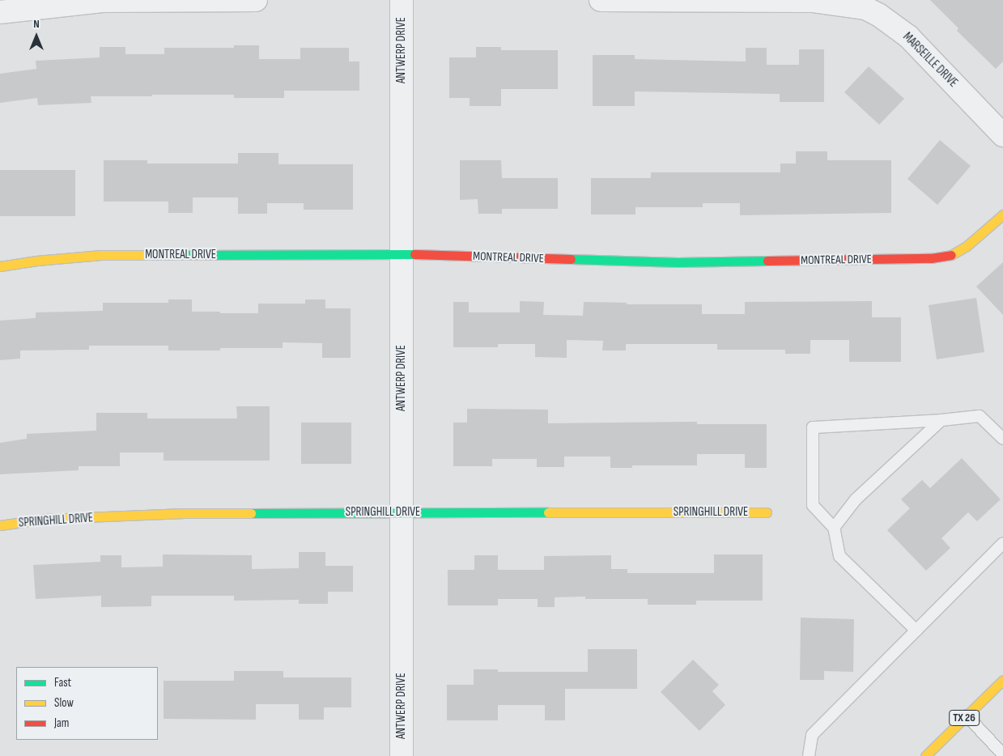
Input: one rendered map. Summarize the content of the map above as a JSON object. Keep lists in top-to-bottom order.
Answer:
{
  "streets": {
    "street": [
      "ANTWERP DRIVE",
      "MARSEILLE DRIVE",
      "MONTREAL DRIVE",
      "SPRINGHILL DRIVE",
      "TX 26"
    ]
  },
  "crossings": [
    ["ANTWERP DRIVE", "MONTREAL DRIVE"],
    ["ANTWERP DRIVE", "SPRINGHILL DRIVE"]
  ],
  "legend": ["Fast", "Slow", "Jam"],
  "north": "top"
}
